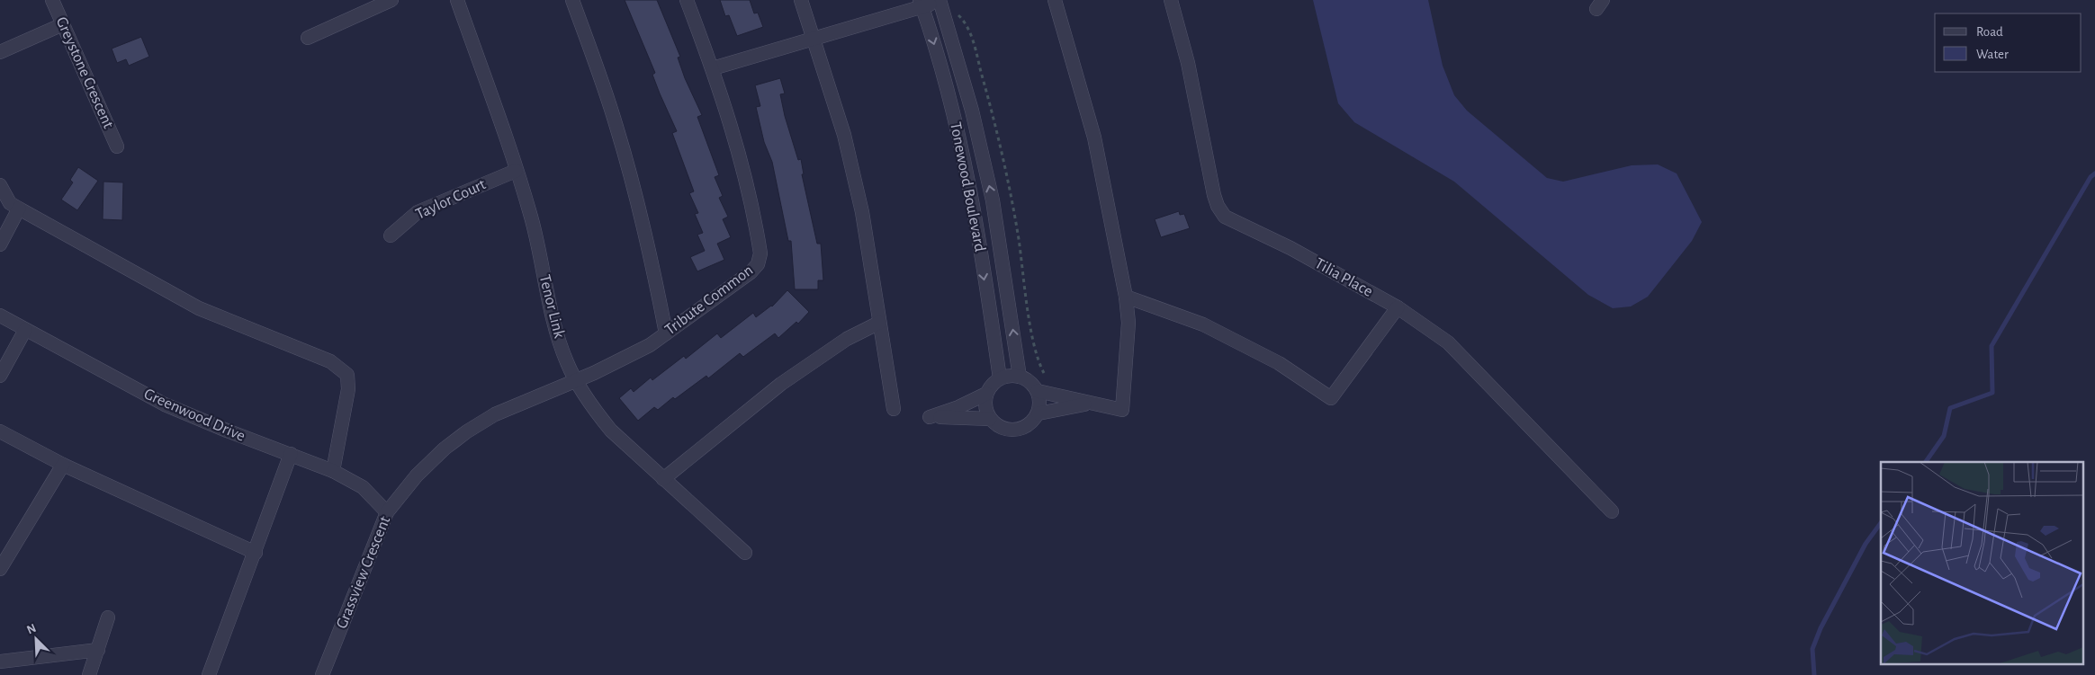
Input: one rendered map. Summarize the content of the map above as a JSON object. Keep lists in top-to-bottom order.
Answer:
{
  "streets": {
    "street": [
      "Greystone Crescent",
      "Tonewood Boulevard",
      "Taylor Court",
      "Tilia Place",
      "Tribute Common",
      "Tenor Link",
      "Greenwood Drive",
      "Grassview Crescent"
    ]
  },
  "crossings": [
    ["Taylor Court", "Tenor Link"],
    ["Tribute Common", "Tenor Link"],
    ["Tribute Common", "Grassview Crescent"],
    ["Tenor Link", "Grassview Crescent"],
    ["Greenwood Drive", "Grassview Crescent"]
  ],
  "legend": ["Road", "Water"],
  "north": "top left"
}
